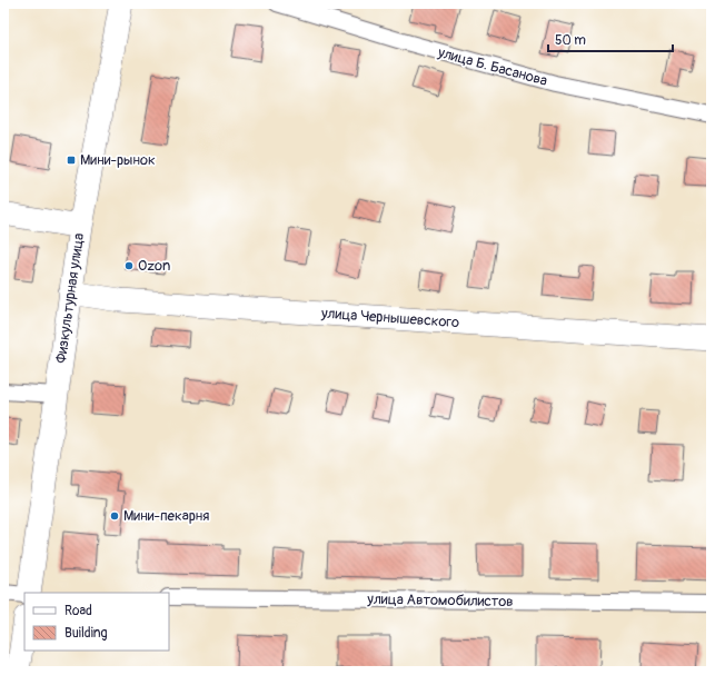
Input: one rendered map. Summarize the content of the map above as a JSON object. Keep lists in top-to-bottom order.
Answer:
{
  "streets": {
    "street": [
      "улица Б. Басанова",
      "Физкультурная улица",
      "улица Чернышевского",
      "улица Автомобилистов"
    ]
  },
  "crossings": [
    ["Физкультурная улица", "улица Чернышевского"]
  ],
  "places": {
    "transit": ["Мини-рынок"],
    "other": ["Ozon", "Мини-пекарня"]
  },
  "legend": ["Road", "Building"],
  "scale_bar": "50 m"
}
